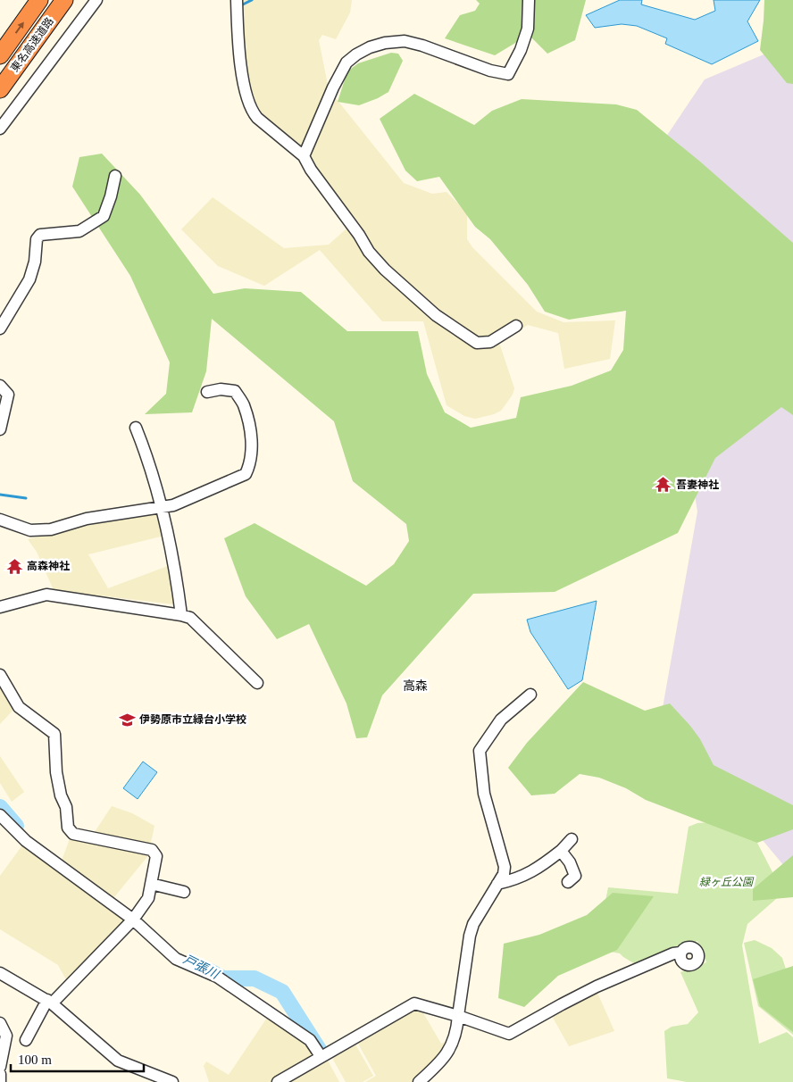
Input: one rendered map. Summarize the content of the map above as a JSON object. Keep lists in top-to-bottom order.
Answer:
{
  "streets": {
    "highway": ["東名高速道路"]
  },
  "districts": ["高森"],
  "water": ["戸張川"],
  "parks": ["緑ヶ丘公園"],
  "places": {
    "temple": ["吾妻神社", "高森神社"],
    "school or university": ["伊勢原市立緑台小学校"]
  },
  "scale_bar": "100 m"
}
